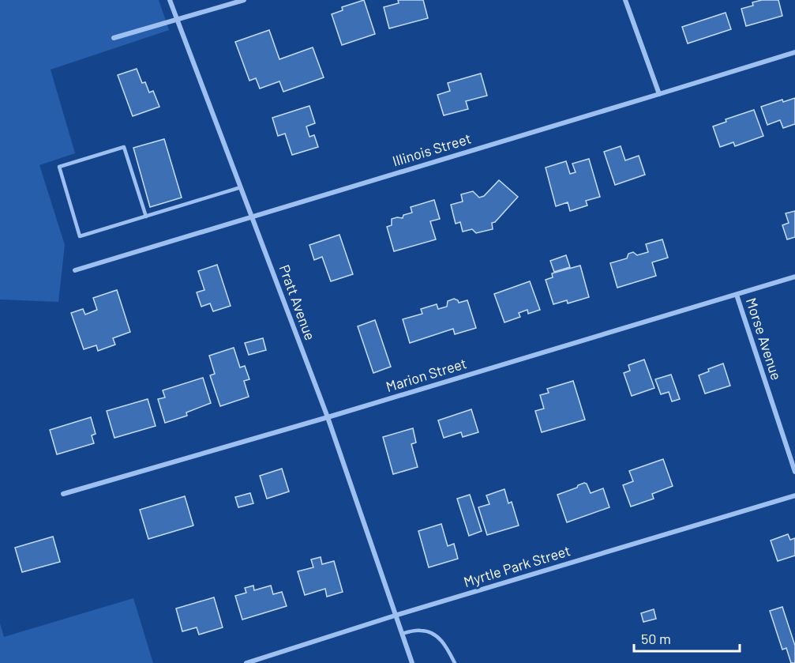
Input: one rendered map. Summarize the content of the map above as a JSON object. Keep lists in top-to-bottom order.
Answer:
{
  "streets": {
    "street": [
      "Illinois Street",
      "Pratt Avenue",
      "Morse Avenue",
      "Marion Street",
      "Myrtle Park Street"
    ]
  },
  "crossings": [
    ["Illinois Street", "Pratt Avenue"],
    ["Pratt Avenue", "Marion Street"],
    ["Pratt Avenue", "Myrtle Park Street"],
    ["Morse Avenue", "Marion Street"]
  ],
  "scale_bar": "50 m"
}
